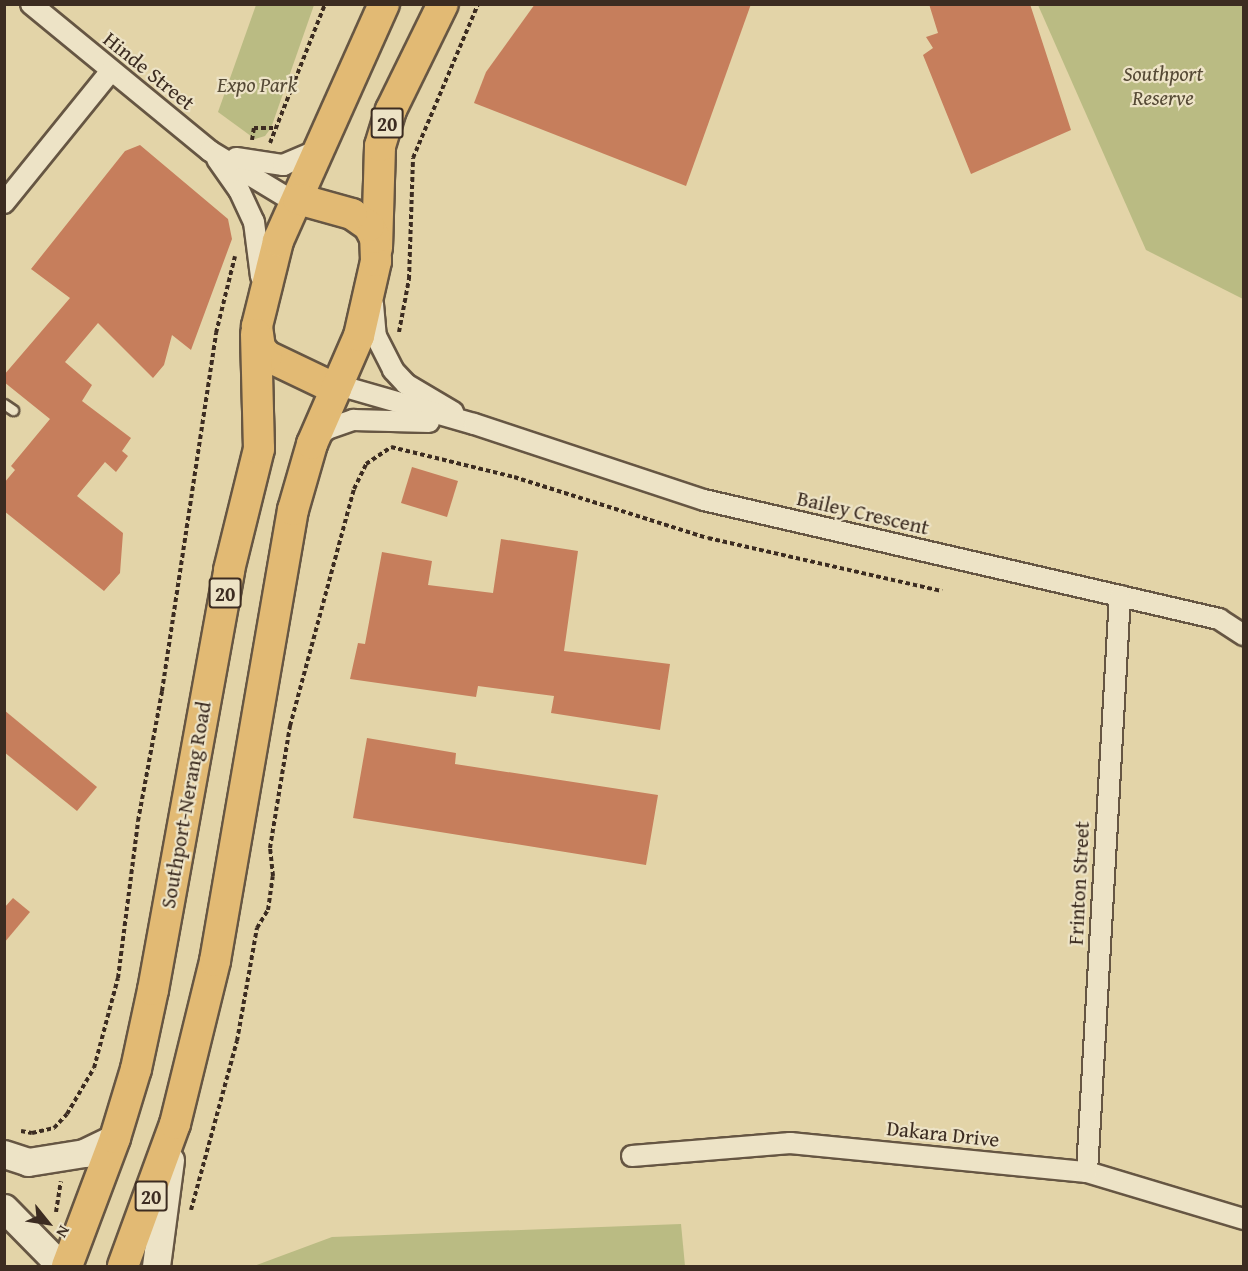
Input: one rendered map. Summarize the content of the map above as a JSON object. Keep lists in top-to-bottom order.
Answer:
{
  "streets": {
    "main road": ["20", "Southport-Nerang Road"],
    "street": [
      "Hinde Street",
      "Bailey Crescent",
      "Frinton Street",
      "Dakara Drive"
    ]
  },
  "crossings": [
    ["Hinde Street", "20"],
    ["20", "Bailey Crescent"],
    ["20", "Southport-Nerang Road"],
    ["Bailey Crescent", "Frinton Street"],
    ["Frinton Street", "Dakara Drive"]
  ],
  "parks": ["Southport Reserve", "Expo Park"],
  "north": "bottom right"
}
